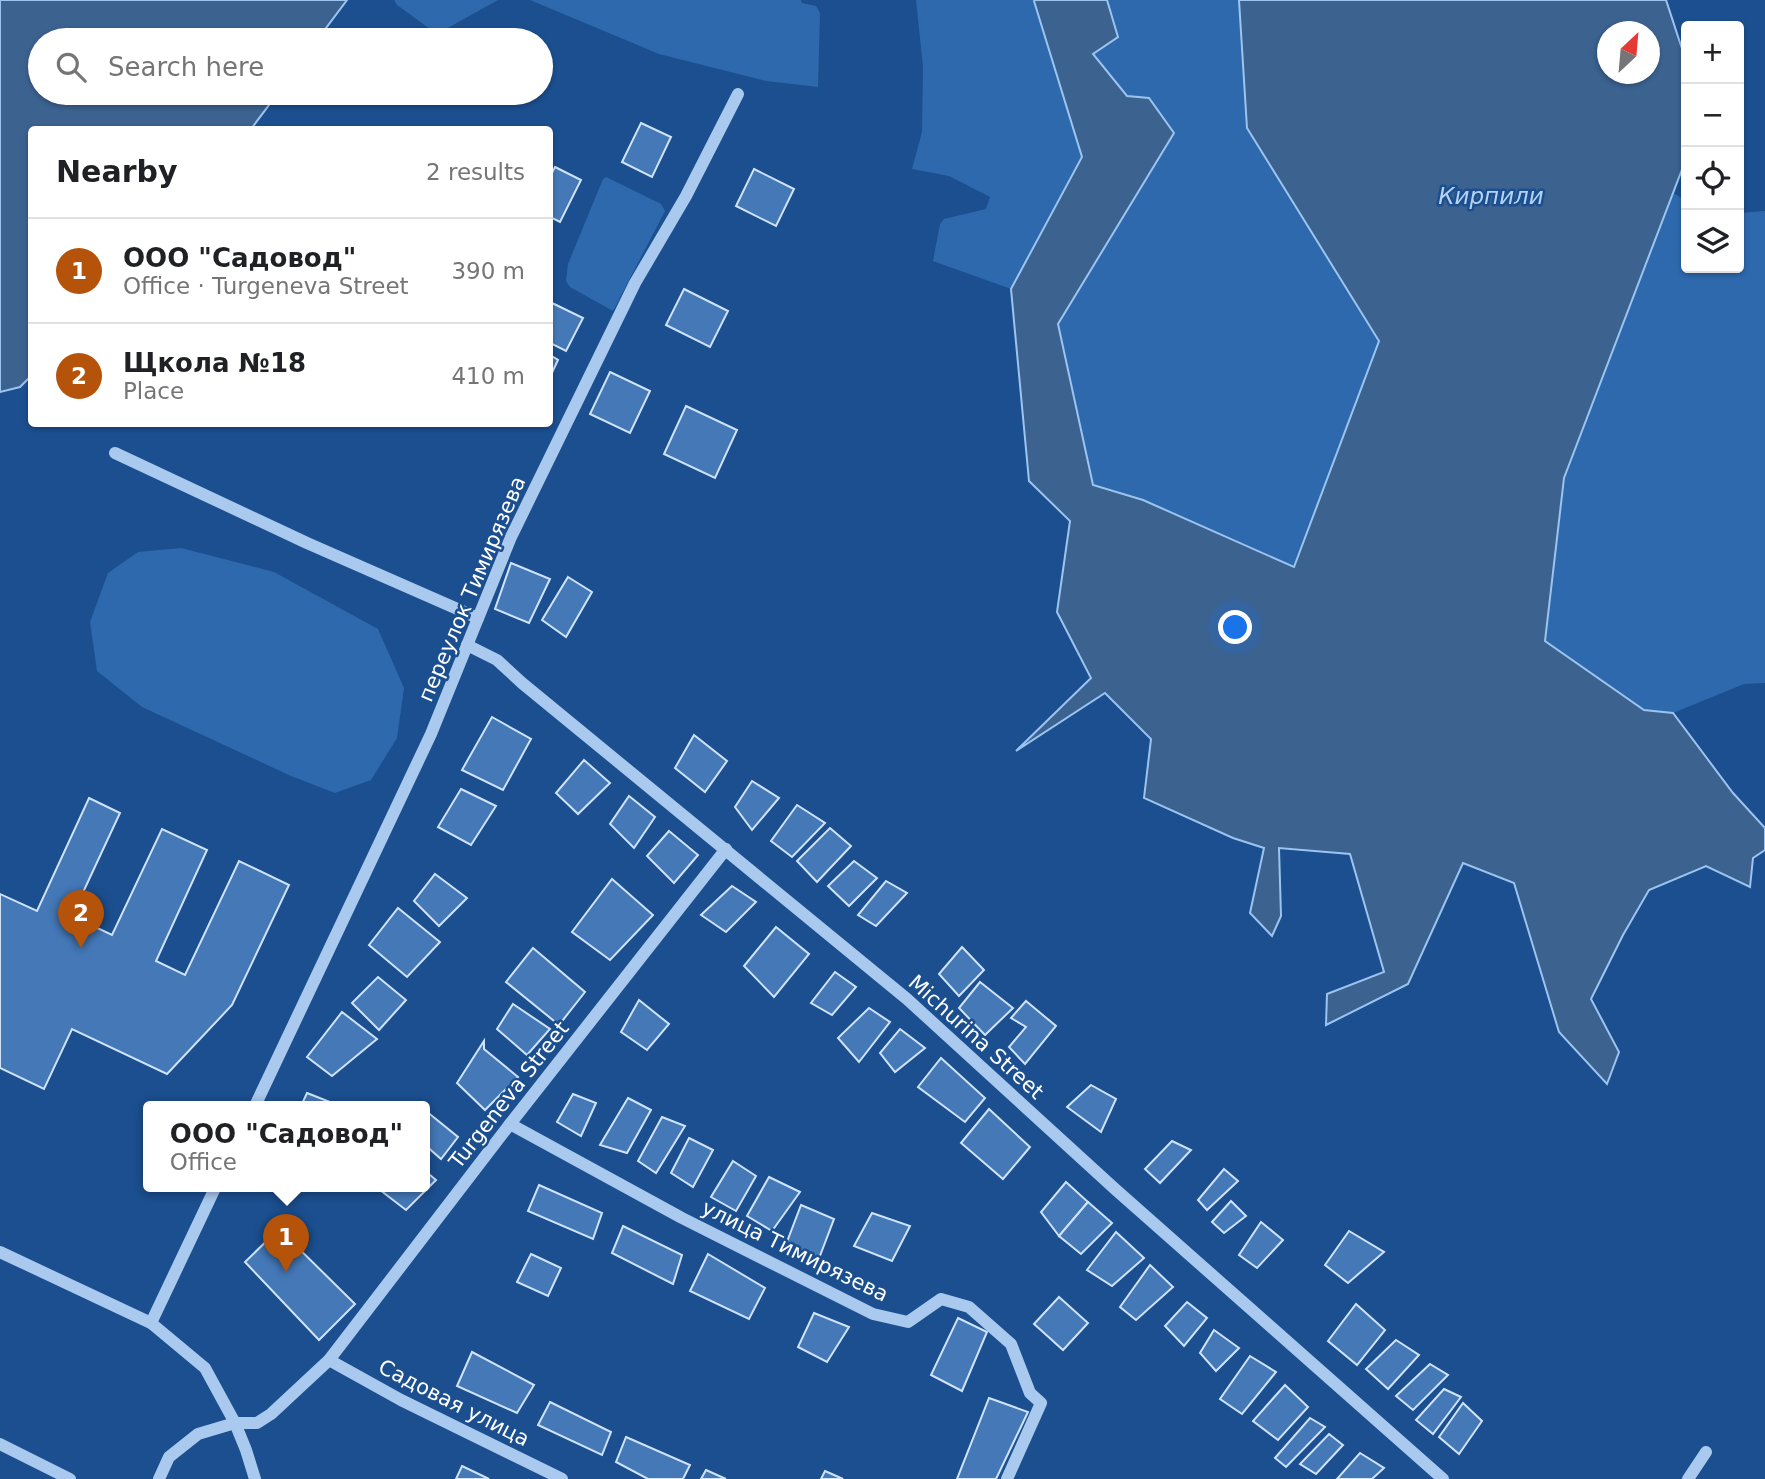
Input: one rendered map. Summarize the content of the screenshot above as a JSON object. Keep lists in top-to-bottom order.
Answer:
{
  "streets": {
    "street": [
      "переулок Тимирязева",
      "Michurina Street",
      "Turgeneva Street",
      "улица Тимирязева",
      "Садовая улица"
    ]
  },
  "crossings": [
    ["переулок Тимирязева", "Michurina Street"],
    ["Michurina Street", "Turgeneva Street"],
    ["Turgeneva Street", "улица Тимирязева"],
    ["Turgeneva Street", "Садовая улица"]
  ],
  "water": ["Кирпили"],
  "north": "top right",
  "page": {
    "map_buttons": ["+", "−"],
    "search": "Search here",
    "heading": ["Nearby", "2 results"],
    "list": [
      {
        "mark": "1",
        "name": "ООО \"Садовод\"",
        "note": "Office · Turgeneva Street",
        "value": "390 m"
      },
      {
        "mark": "2",
        "name": "Щкола №18",
        "note": "Place",
        "value": "410 m"
      }
    ],
    "pins": ["2", "1"],
    "popup": ["ООО \"Садовод\"", "Office"]
  }
}
